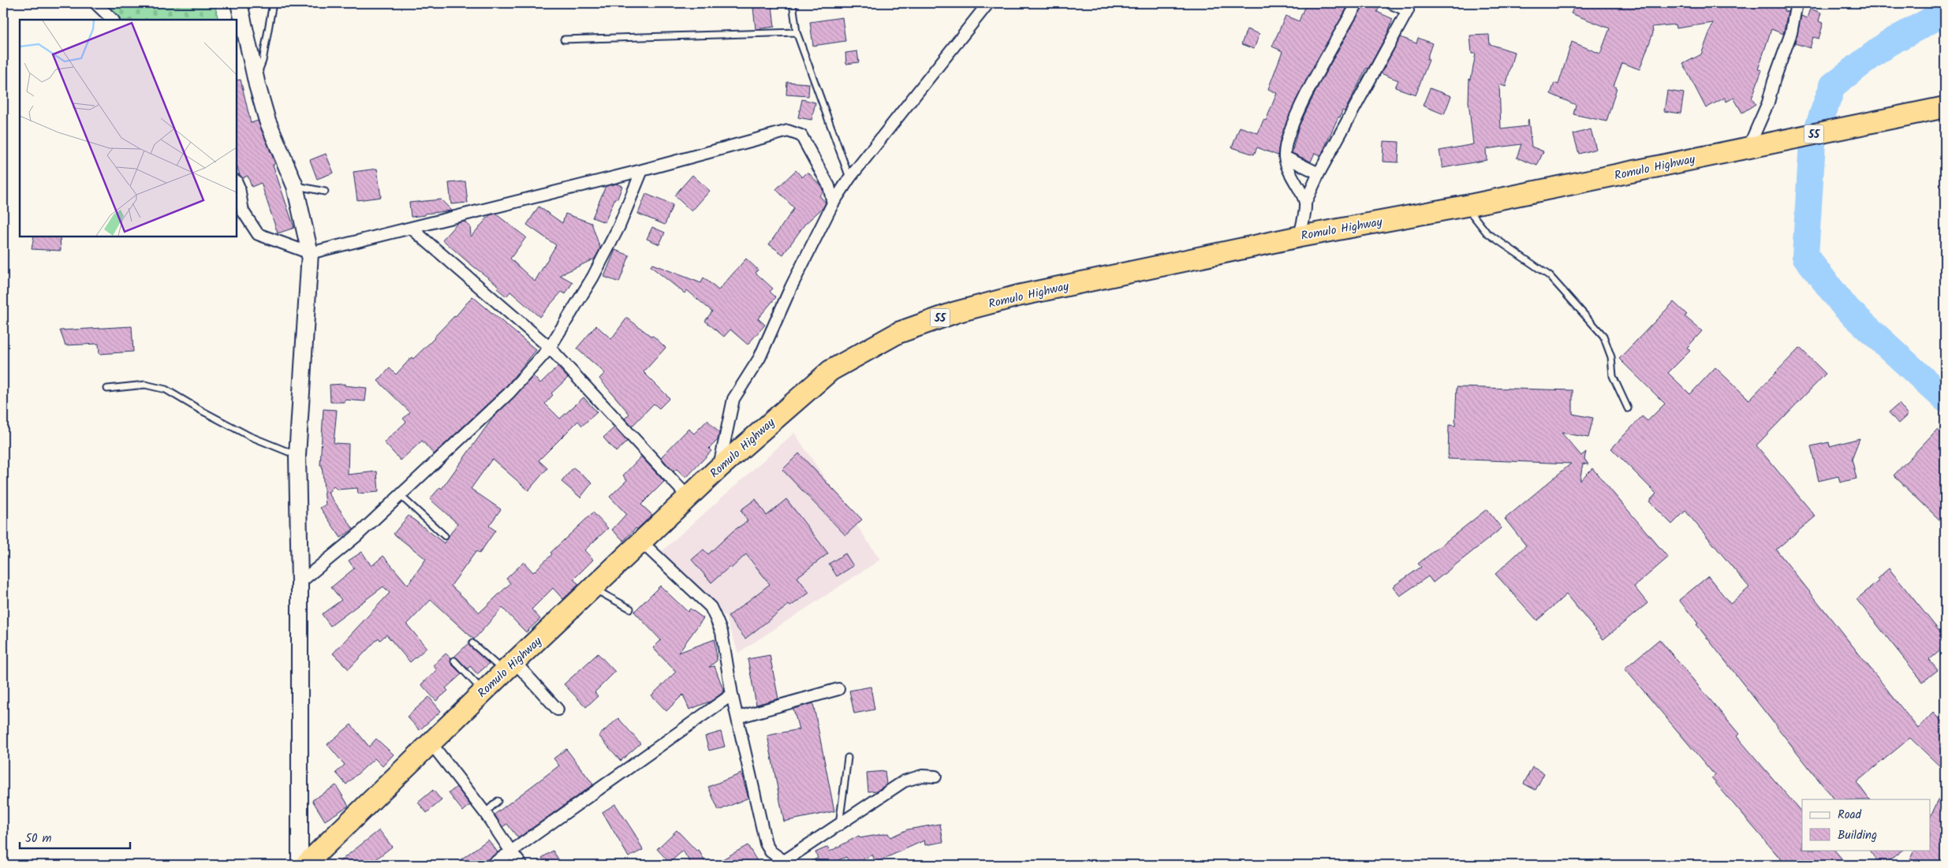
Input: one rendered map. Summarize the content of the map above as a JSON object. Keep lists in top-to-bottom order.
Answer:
{
  "streets": {
    "highway": ["55", "Romulo Highway"]
  },
  "legend": ["Road", "Building"],
  "scale_bar": "50 m"
}
